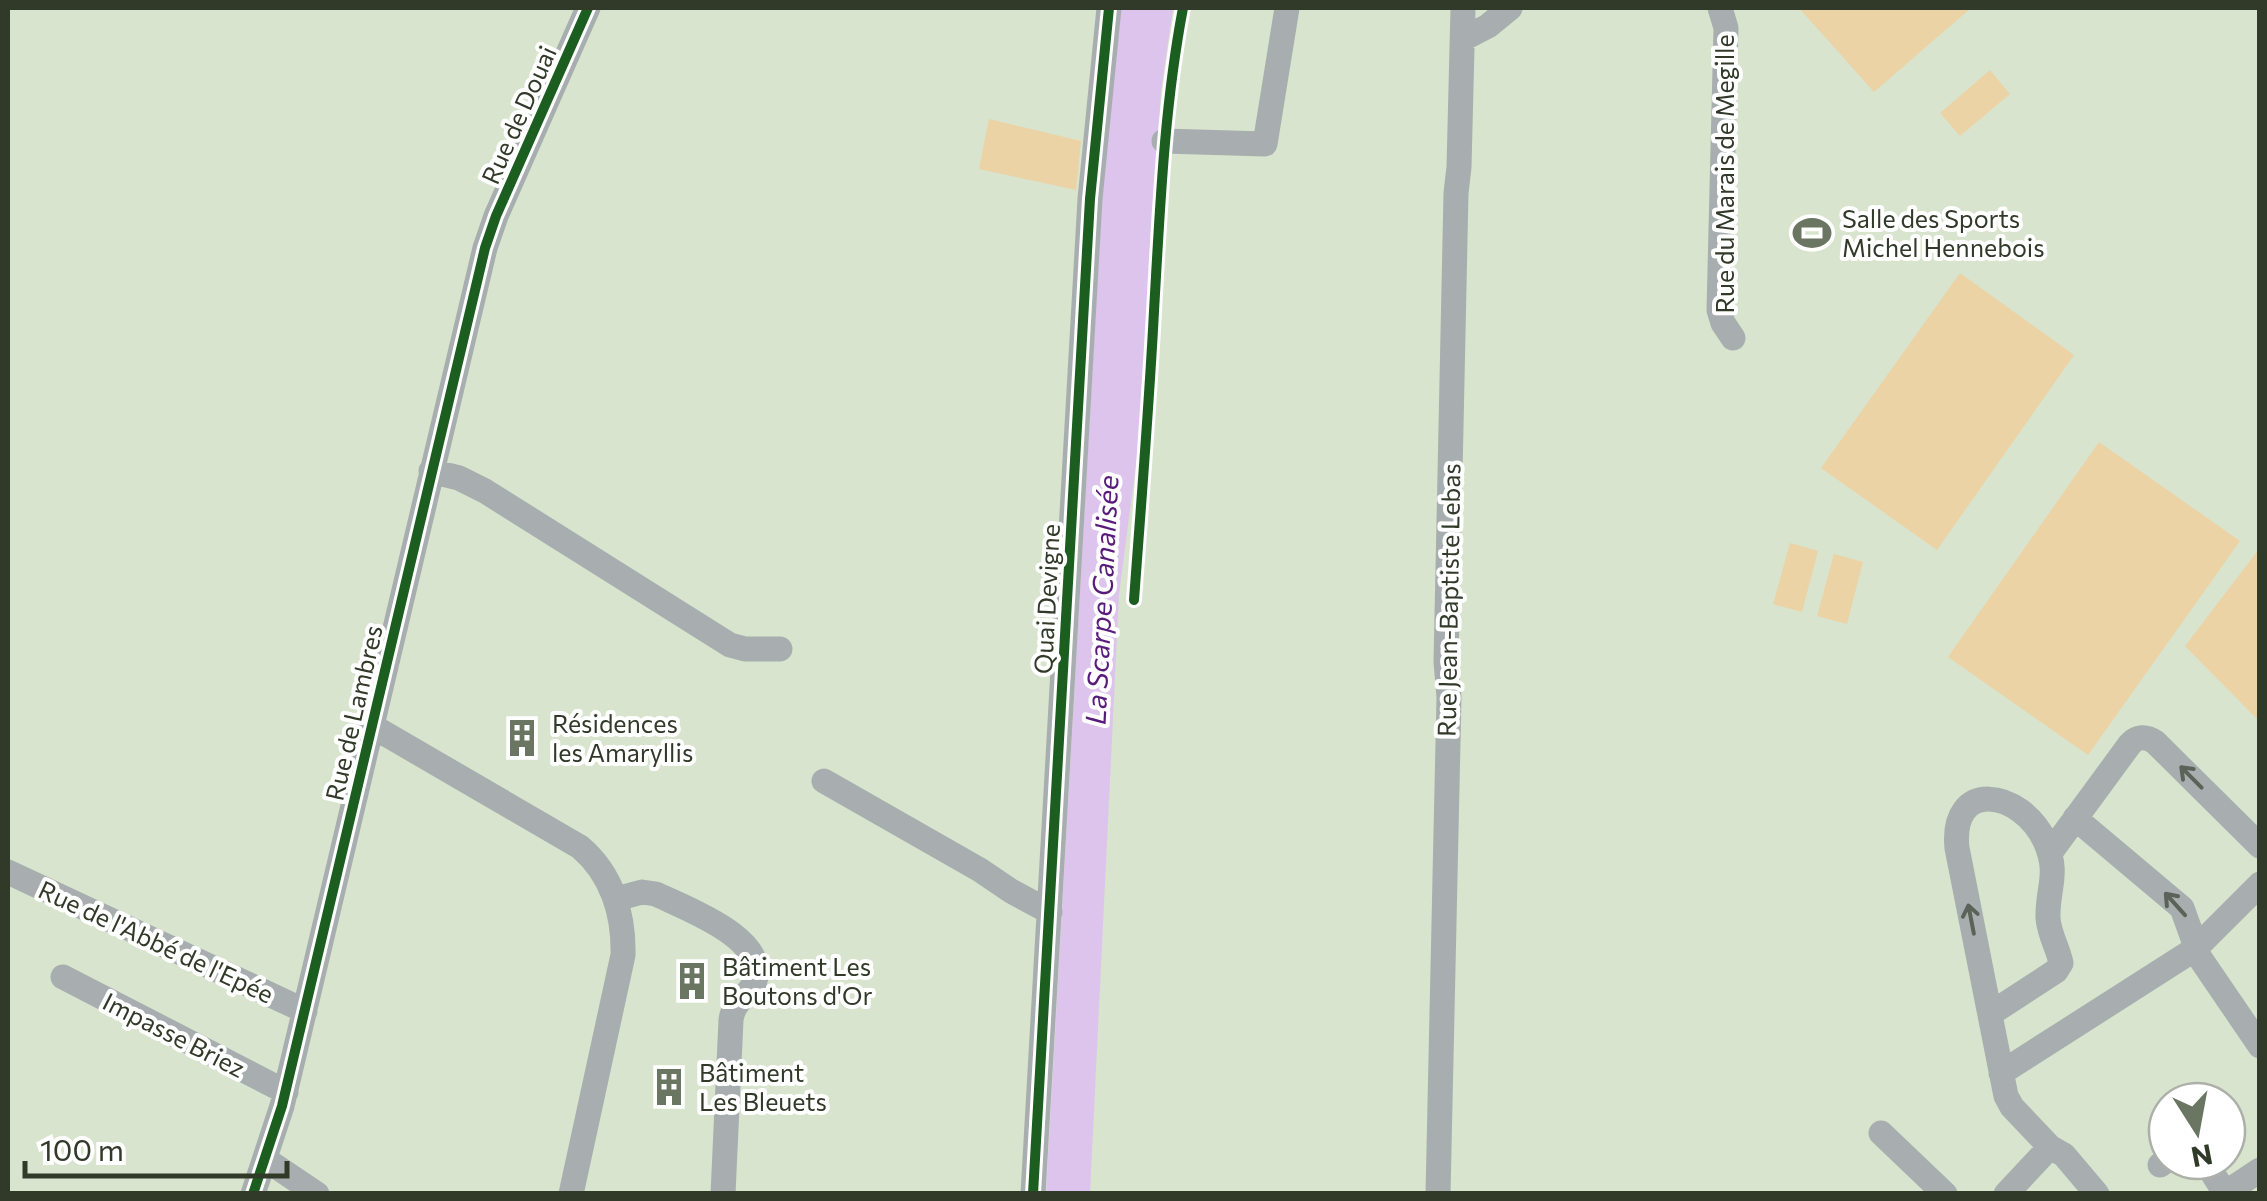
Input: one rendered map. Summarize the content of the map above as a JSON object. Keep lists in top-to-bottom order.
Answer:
{
  "streets": {
    "street": [
      "Rue de Douai",
      "Rue du Marais de Megille",
      "Quai Devigne",
      "Rue Jean-Baptiste Lebas",
      "Rue de Lambres",
      "Rue de l'Abbé de l'Epée",
      "Impasse Briez"
    ]
  },
  "crossings": [
    ["Rue de Douai", "Rue de Lambres"],
    ["Rue de Lambres", "Rue de l'Abbé de l'Epée"],
    ["Rue de Lambres", "Impasse Briez"]
  ],
  "water": ["La Scarpe Canalisée"],
  "places": {
    "sports": ["Salle des Sports Michel Hennebois"],
    "building": ["Résidences les Amaryllis", "Bâtiment Les Boutons d'Or", "Bâtiment Les Bleuets"]
  },
  "scale_bar": "100 m",
  "north": "bottom"
}
